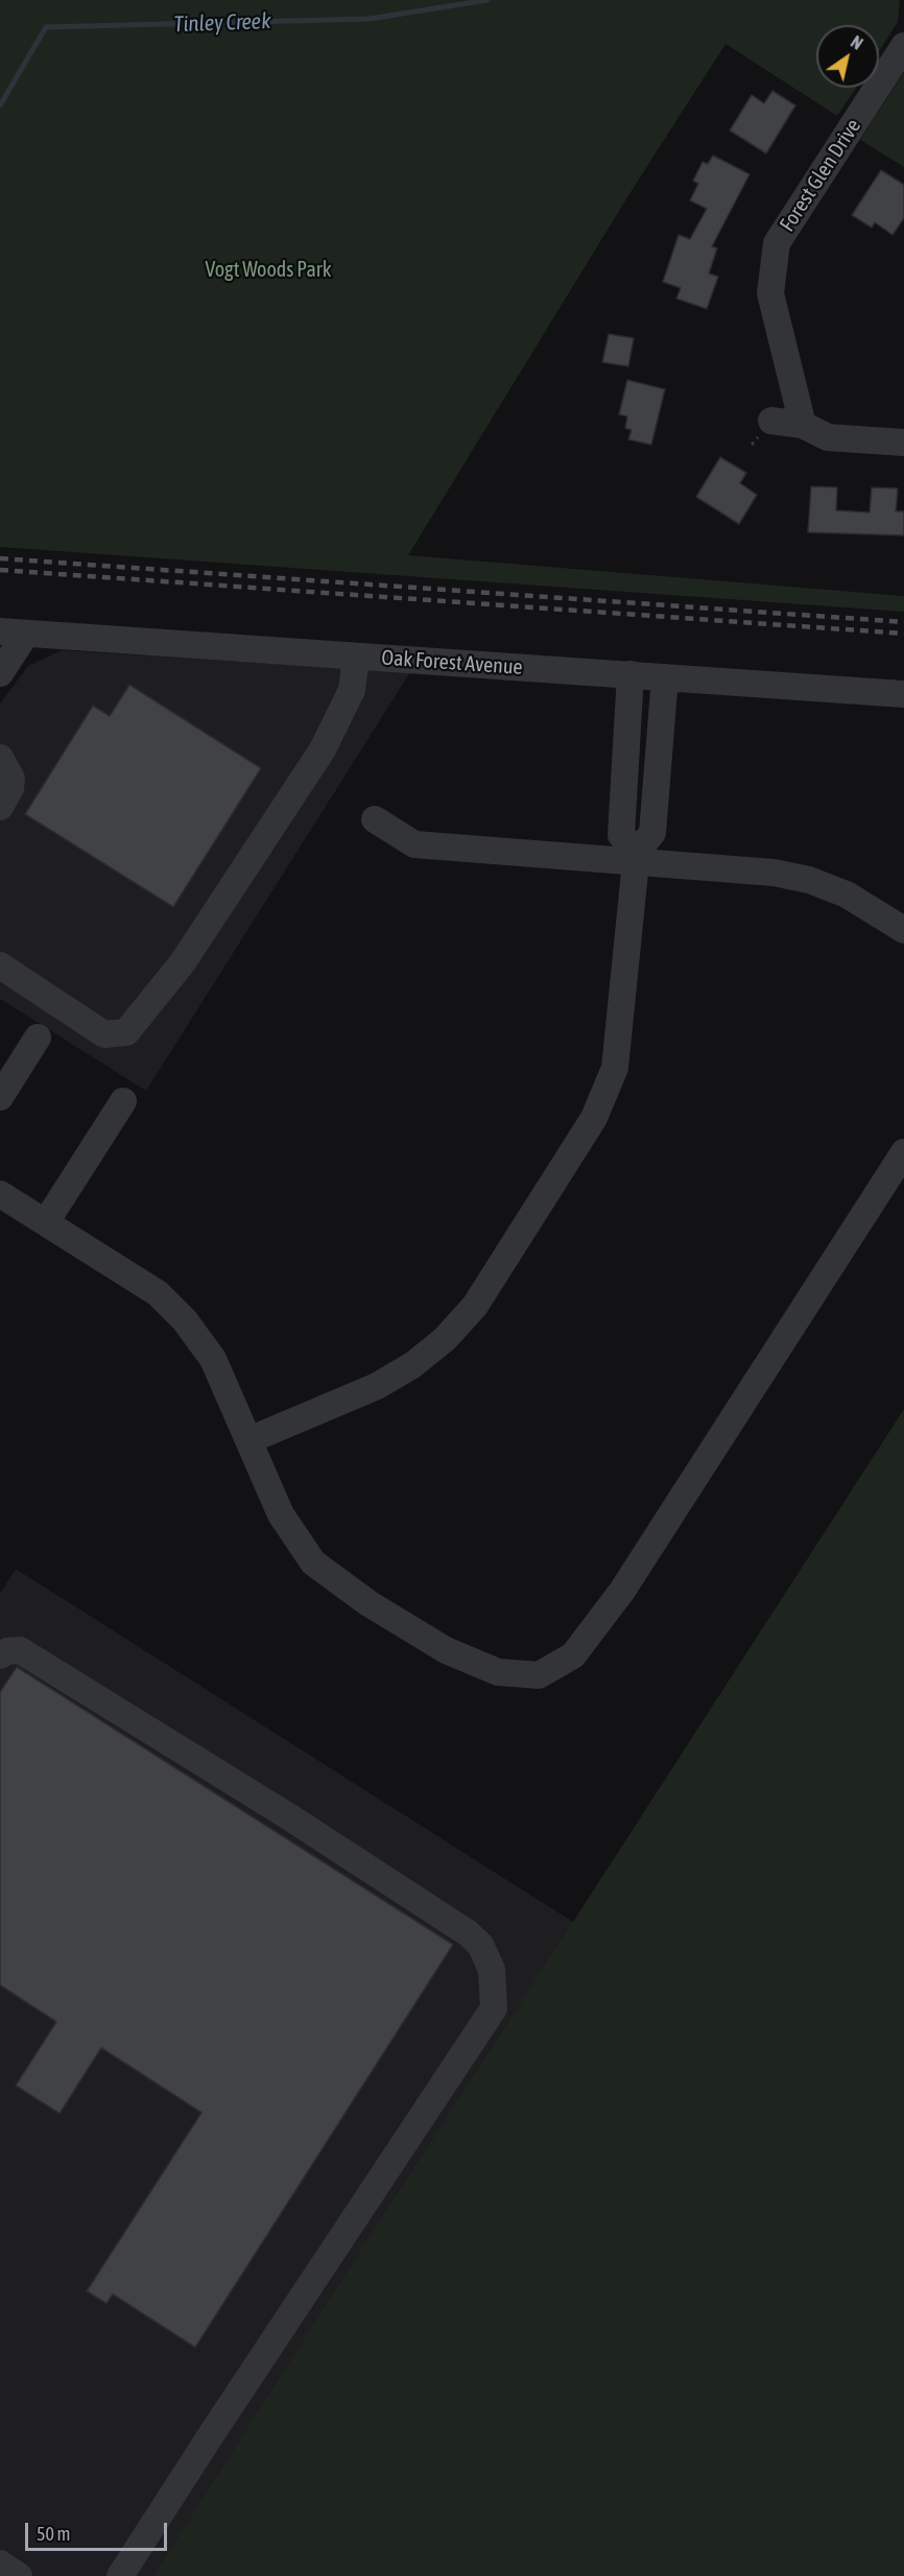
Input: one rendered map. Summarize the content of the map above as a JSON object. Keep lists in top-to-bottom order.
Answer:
{
  "streets": {
    "street": ["Forest Glen Drive", "Oak Forest Avenue"]
  },
  "water": ["Tinley Creek"],
  "parks": ["Vogt Woods Park"],
  "scale_bar": "50 m",
  "north": "top right"
}
